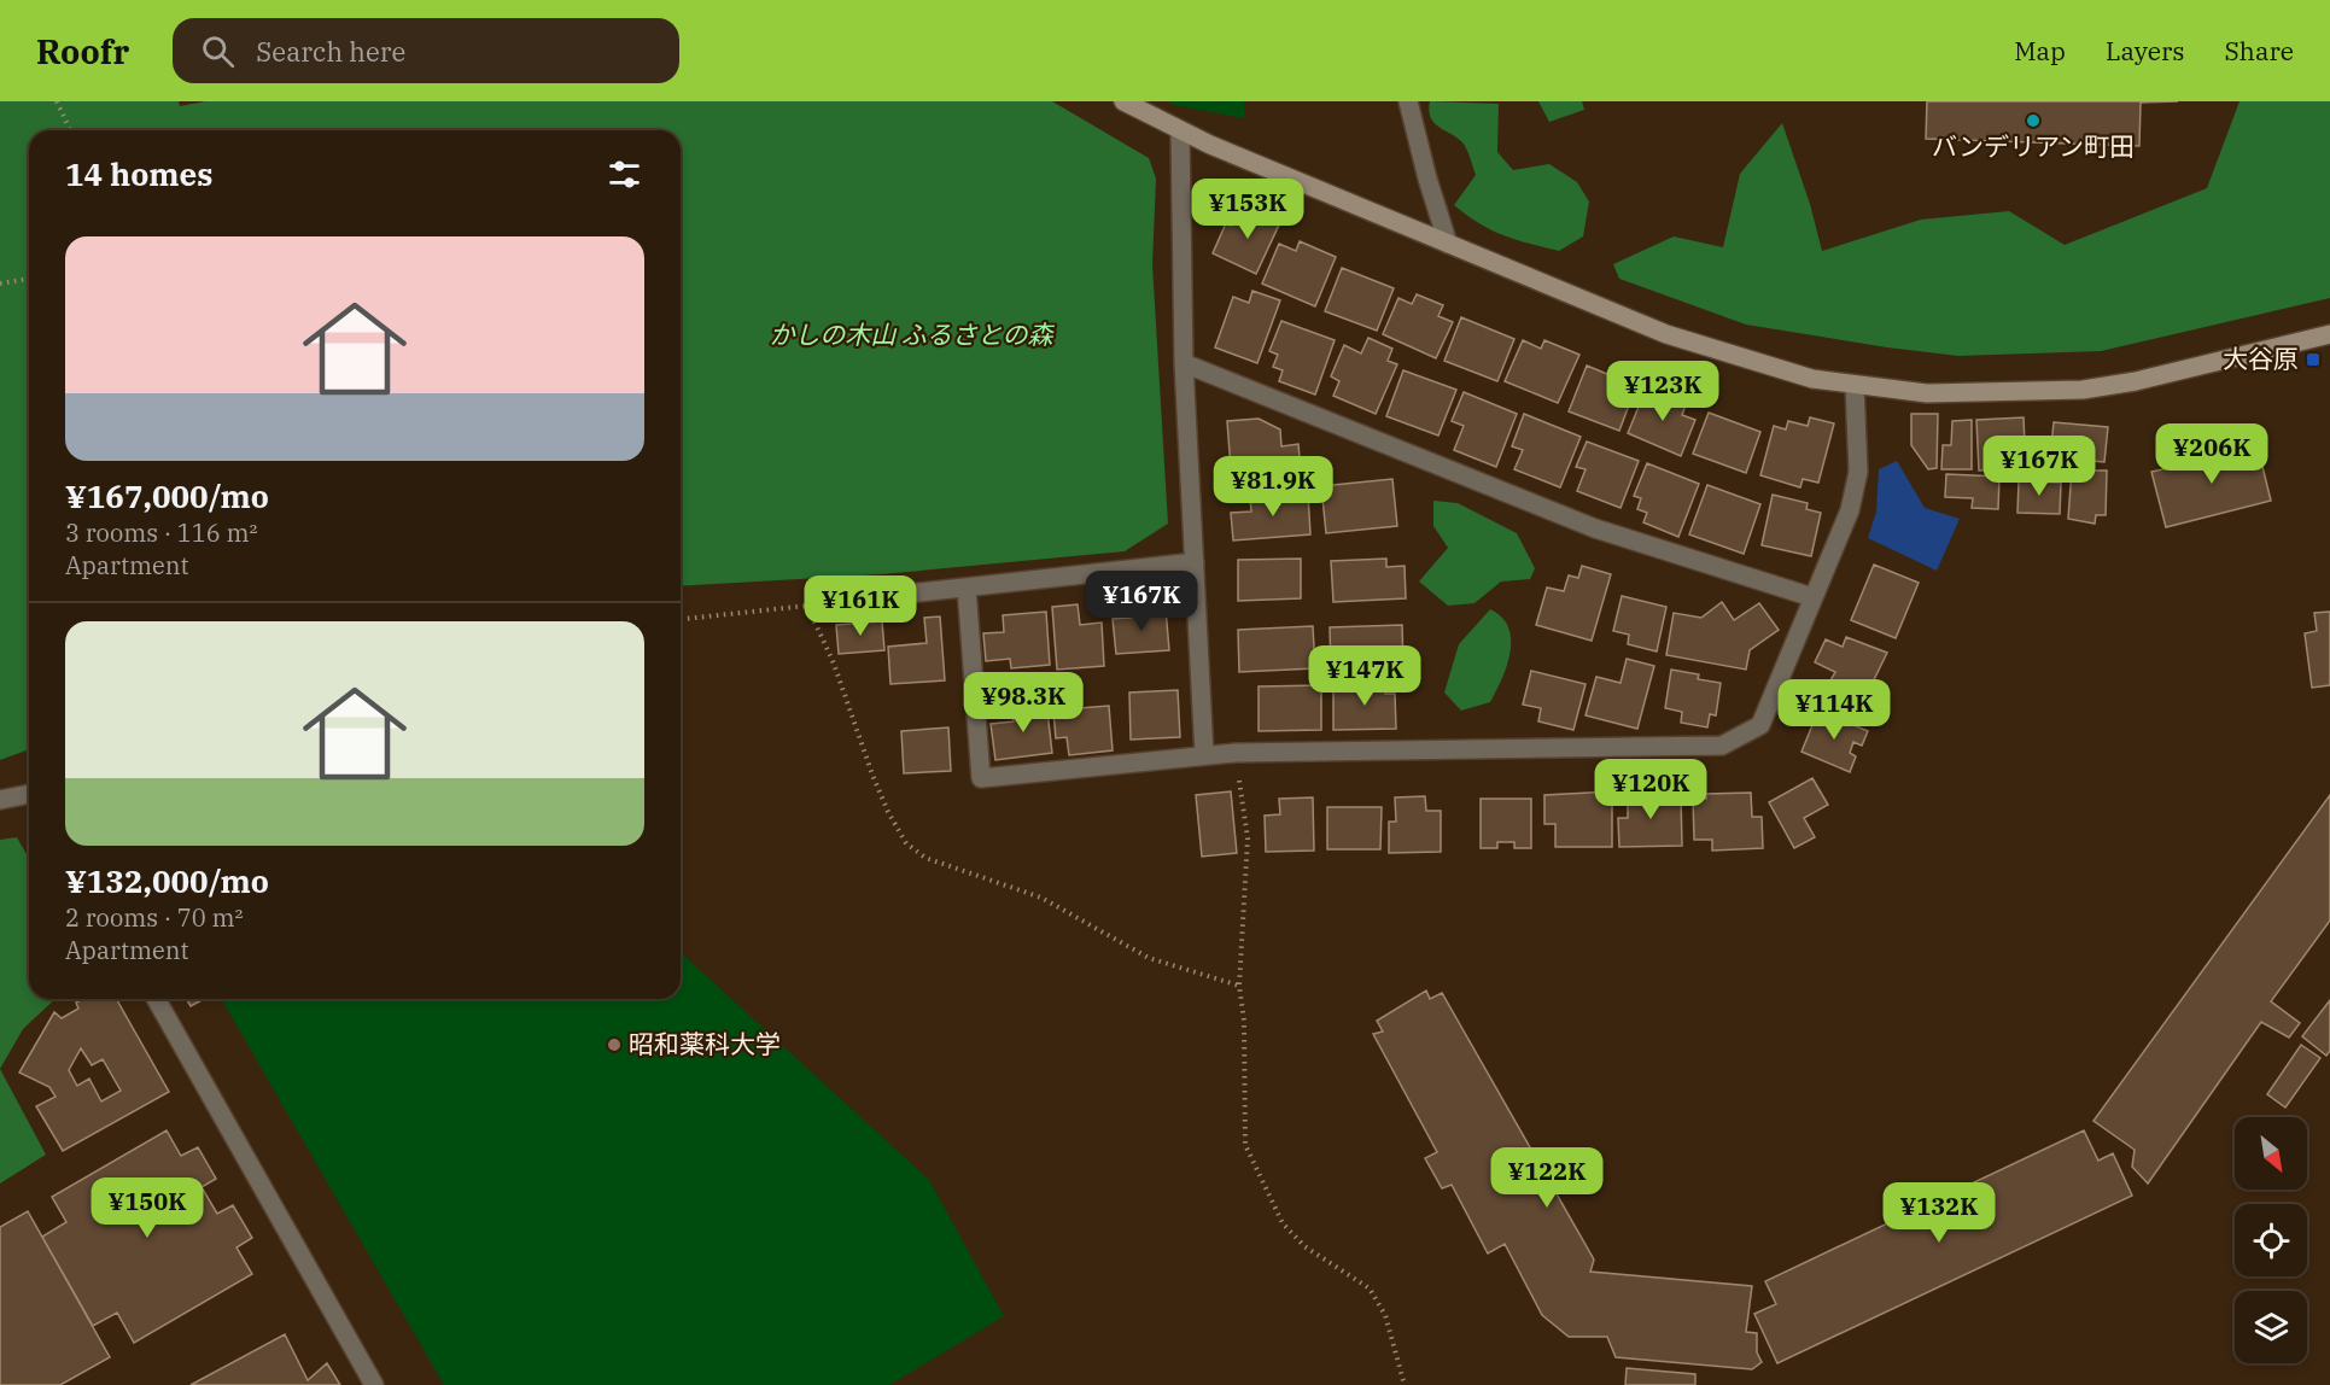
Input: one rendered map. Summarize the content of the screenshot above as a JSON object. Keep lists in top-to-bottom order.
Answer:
{
  "parks": ["かしの木山 ふるさとの森"],
  "places": {
    "other": ["バンデリアン町田", "昭和薬科大学"],
    "transit": ["大谷原"]
  },
  "north": "bottom right",
  "page": {
    "header": "Roofr",
    "search": "Search here",
    "nav": ["Map", "Layers", "Share"],
    "heading": "14 homes",
    "price": [
      "¥153K",
      "¥123K",
      "¥206K",
      "¥167K",
      "¥81.9K",
      "¥167K",
      "¥161K",
      "¥147K",
      "¥98.3K",
      "¥114K",
      "¥120K",
      "¥122K",
      "¥150K",
      "¥132K"
    ],
    "list": [
      {
        "name": "¥167,000/mo",
        "note": "3 rooms · 116 m² · Apartment"
      },
      {
        "name": "¥132,000/mo",
        "note": "2 rooms · 70 m² · Apartment"
      }
    ]
  }
}
